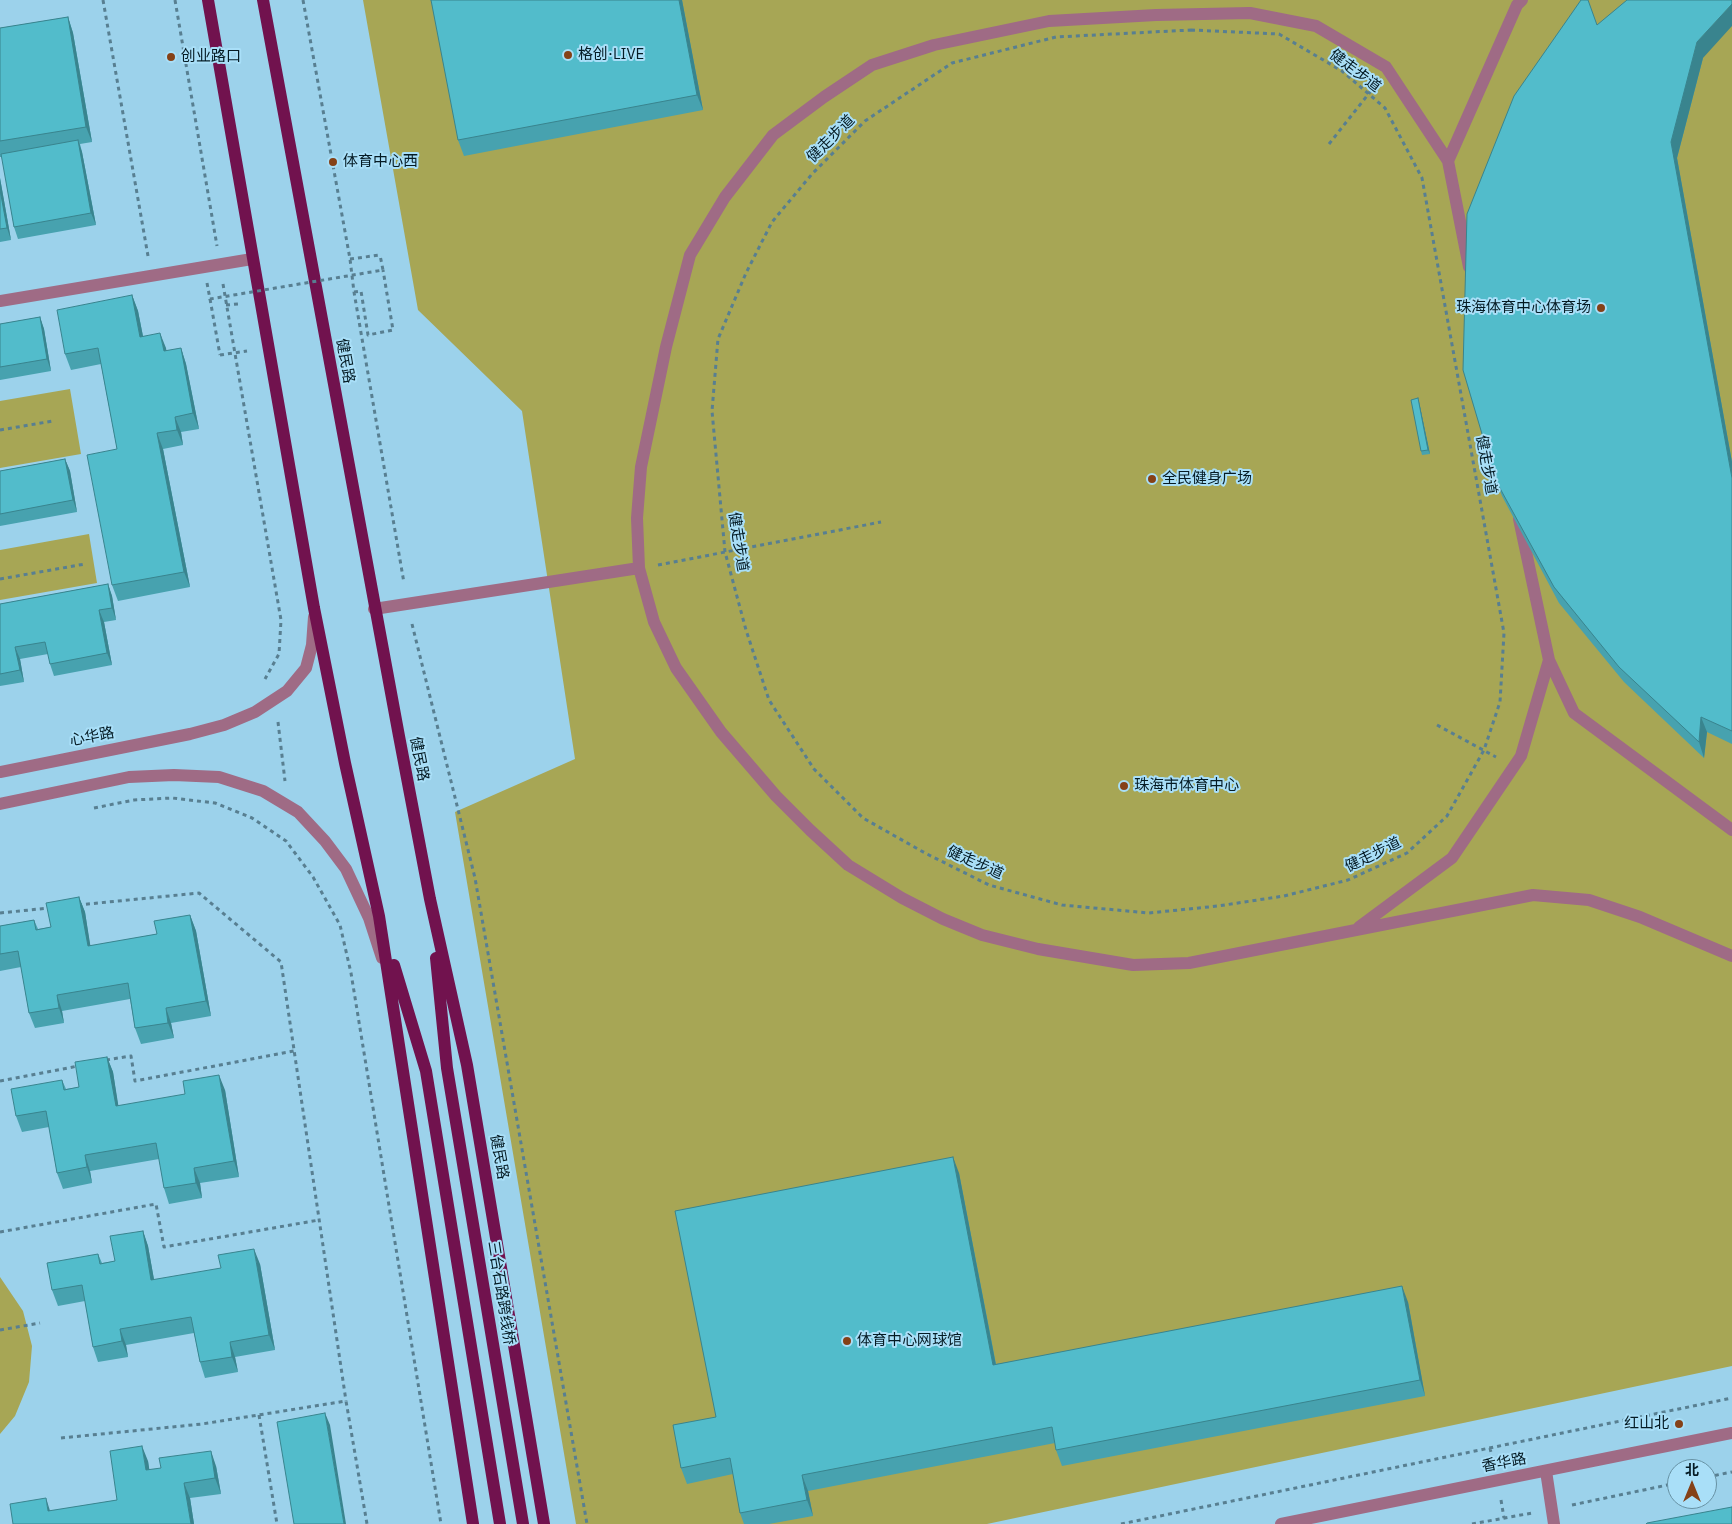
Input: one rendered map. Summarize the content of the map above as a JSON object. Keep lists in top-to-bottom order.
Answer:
{
  "streets": {
    "main road": ["健民路", "三台石路跨线桥"],
    "street": ["心华路", "香华路"],
    "path": ["健走步道"]
  },
  "crossings": [
    ["健民路", "三台石路跨线桥"]
  ],
  "places": [
    "格创·LIVE",
    "创业路口",
    "体育中心西",
    "珠海体育中心体育场",
    "全民健身广场",
    "珠海市体育中心",
    "体育中心网球馆",
    "红山北"
  ],
  "north": "top"
}
